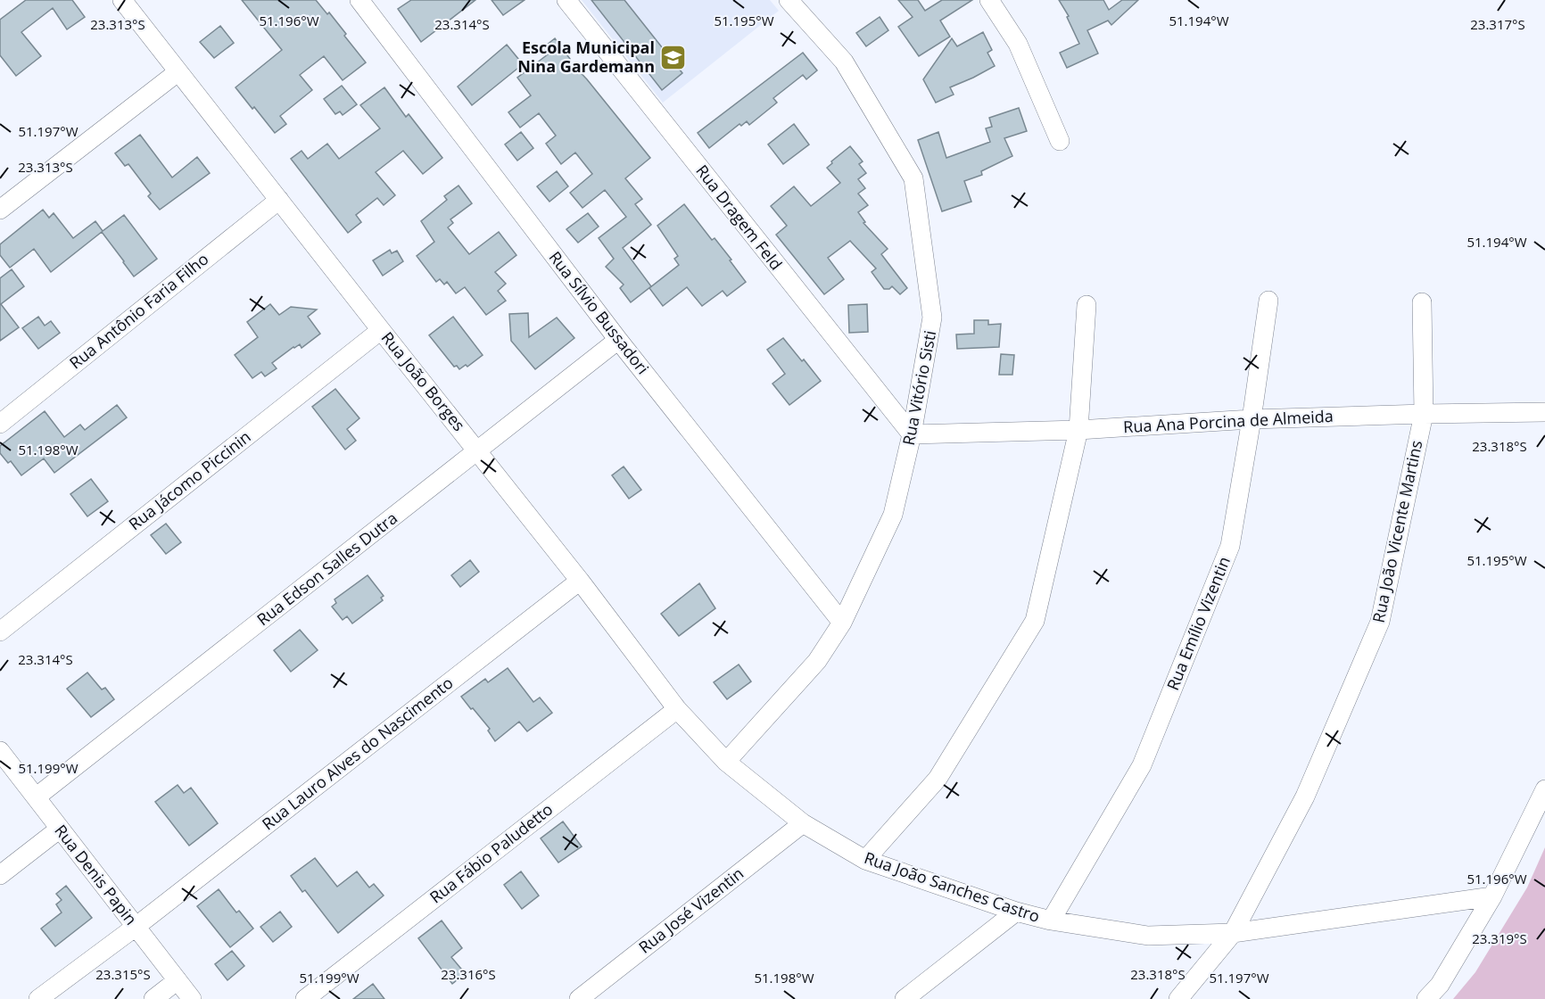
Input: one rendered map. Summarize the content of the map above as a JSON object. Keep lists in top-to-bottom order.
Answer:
{
  "streets": {
    "street": [
      "Rua Dragem Feld",
      "Rua Antônio Faria Filho",
      "Rua Sílvio Bussadori",
      "Rua João Borges",
      "Rua Vitório Sisti",
      "Rua Ana Porcina de Almeida",
      "Rua Jácomo Piccinin",
      "Rua João Vicente Martins",
      "Rua Edson Salles Dutra",
      "Rua Emílio Vizentin",
      "Rua Lauro Alves do Nascimento",
      "Rua Fábio Paludetto",
      "Rua Denis Papin",
      "Rua João Sanches Castro",
      "Rua José Vizentin"
    ]
  },
  "crossings": [
    ["Rua Dragem Feld", "Rua Vitório Sisti"],
    ["Rua Dragem Feld", "Rua Ana Porcina de Almeida"],
    ["Rua Antônio Faria Filho", "Rua João Borges"],
    ["Rua Sílvio Bussadori", "Rua Vitório Sisti"],
    ["Rua Sílvio Bussadori", "Rua Edson Salles Dutra"],
    ["Rua João Borges", "Rua Vitório Sisti"],
    ["Rua João Borges", "Rua Jácomo Piccinin"],
    ["Rua João Borges", "Rua Edson Salles Dutra"],
    ["Rua João Borges", "Rua Lauro Alves do Nascimento"],
    ["Rua João Borges", "Rua Fábio Paludetto"],
    ["Rua João Borges", "Rua João Sanches Castro"],
    ["Rua Vitório Sisti", "Rua Ana Porcina de Almeida"],
    ["Rua Vitório Sisti", "Rua João Sanches Castro"],
    ["Rua Ana Porcina de Almeida", "Rua João Vicente Martins"],
    ["Rua Ana Porcina de Almeida", "Rua Emílio Vizentin"],
    ["Rua João Vicente Martins", "Rua João Sanches Castro"],
    ["Rua Edson Salles Dutra", "Rua Denis Papin"],
    ["Rua Emílio Vizentin", "Rua João Sanches Castro"],
    ["Rua Lauro Alves do Nascimento", "Rua Denis Papin"],
    ["Rua João Sanches Castro", "Rua José Vizentin"]
  ],
  "places": {
    "school or university": ["Escola Municipal Nina Gardemann"]
  },
  "coordinates": [
    "51.196°W",
    "51.195°W",
    "51.194°W",
    "23.313°S",
    "23.314°S",
    "23.317°S",
    "51.197°W",
    "23.318°S",
    "51.198°W",
    "51.199°W",
    "23.319°S",
    "23.315°S",
    "23.316°S"
  ]
}
